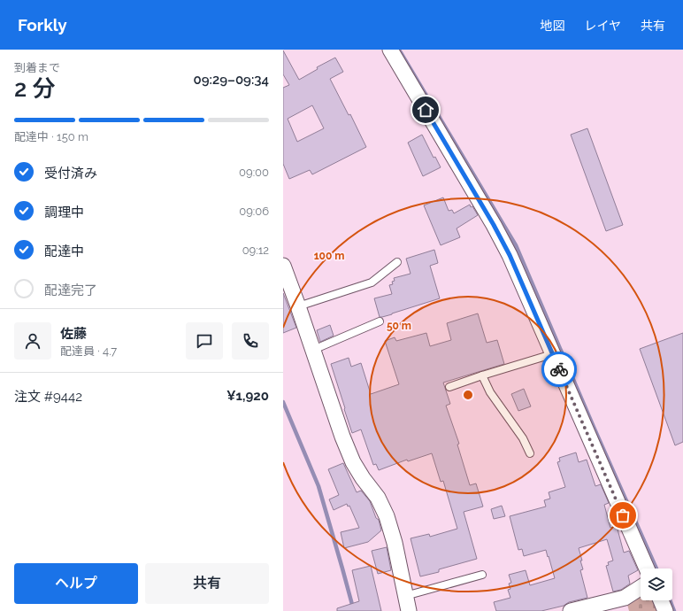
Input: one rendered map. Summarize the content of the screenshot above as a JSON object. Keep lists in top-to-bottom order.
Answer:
{
  "page": {
    "header": "Forkly",
    "nav": ["地図", "レイヤ", "共有"],
    "heading": ["2 分", "到着まで", "09:29–09:34"],
    "panel": [
      "佐藤",
      "配達員 · 4.7",
      "注文 #9442",
      "¥1,920"
    ],
    "bar": "配達中 · 150 m",
    "list": [
      ["受付済み", "09:00"],
      ["調理中", "09:06"],
      ["配達中", "09:12"],
      "配達完了"
    ],
    "buttons": ["ヘルプ", "共有"]
  },
  "rings": ["100 m", "50 m"]
}
